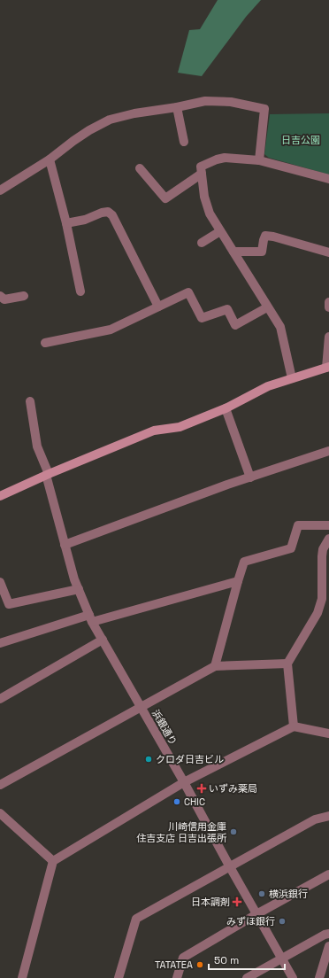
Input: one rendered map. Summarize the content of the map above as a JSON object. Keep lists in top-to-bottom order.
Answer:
{
  "streets": {
    "street": ["浜銀通り"]
  },
  "parks": ["日吉公園"],
  "places": {
    "other": [
      "クロダ日吉ビル",
      "CHIC",
      "川崎信用金庫 住吉支店 日吉出張所",
      "横浜銀行",
      "みずほ銀行",
      "TATATEA"
    ],
    "health": ["いずみ薬局", "日本調剤"]
  },
  "scale_bar": "50 m"
}
